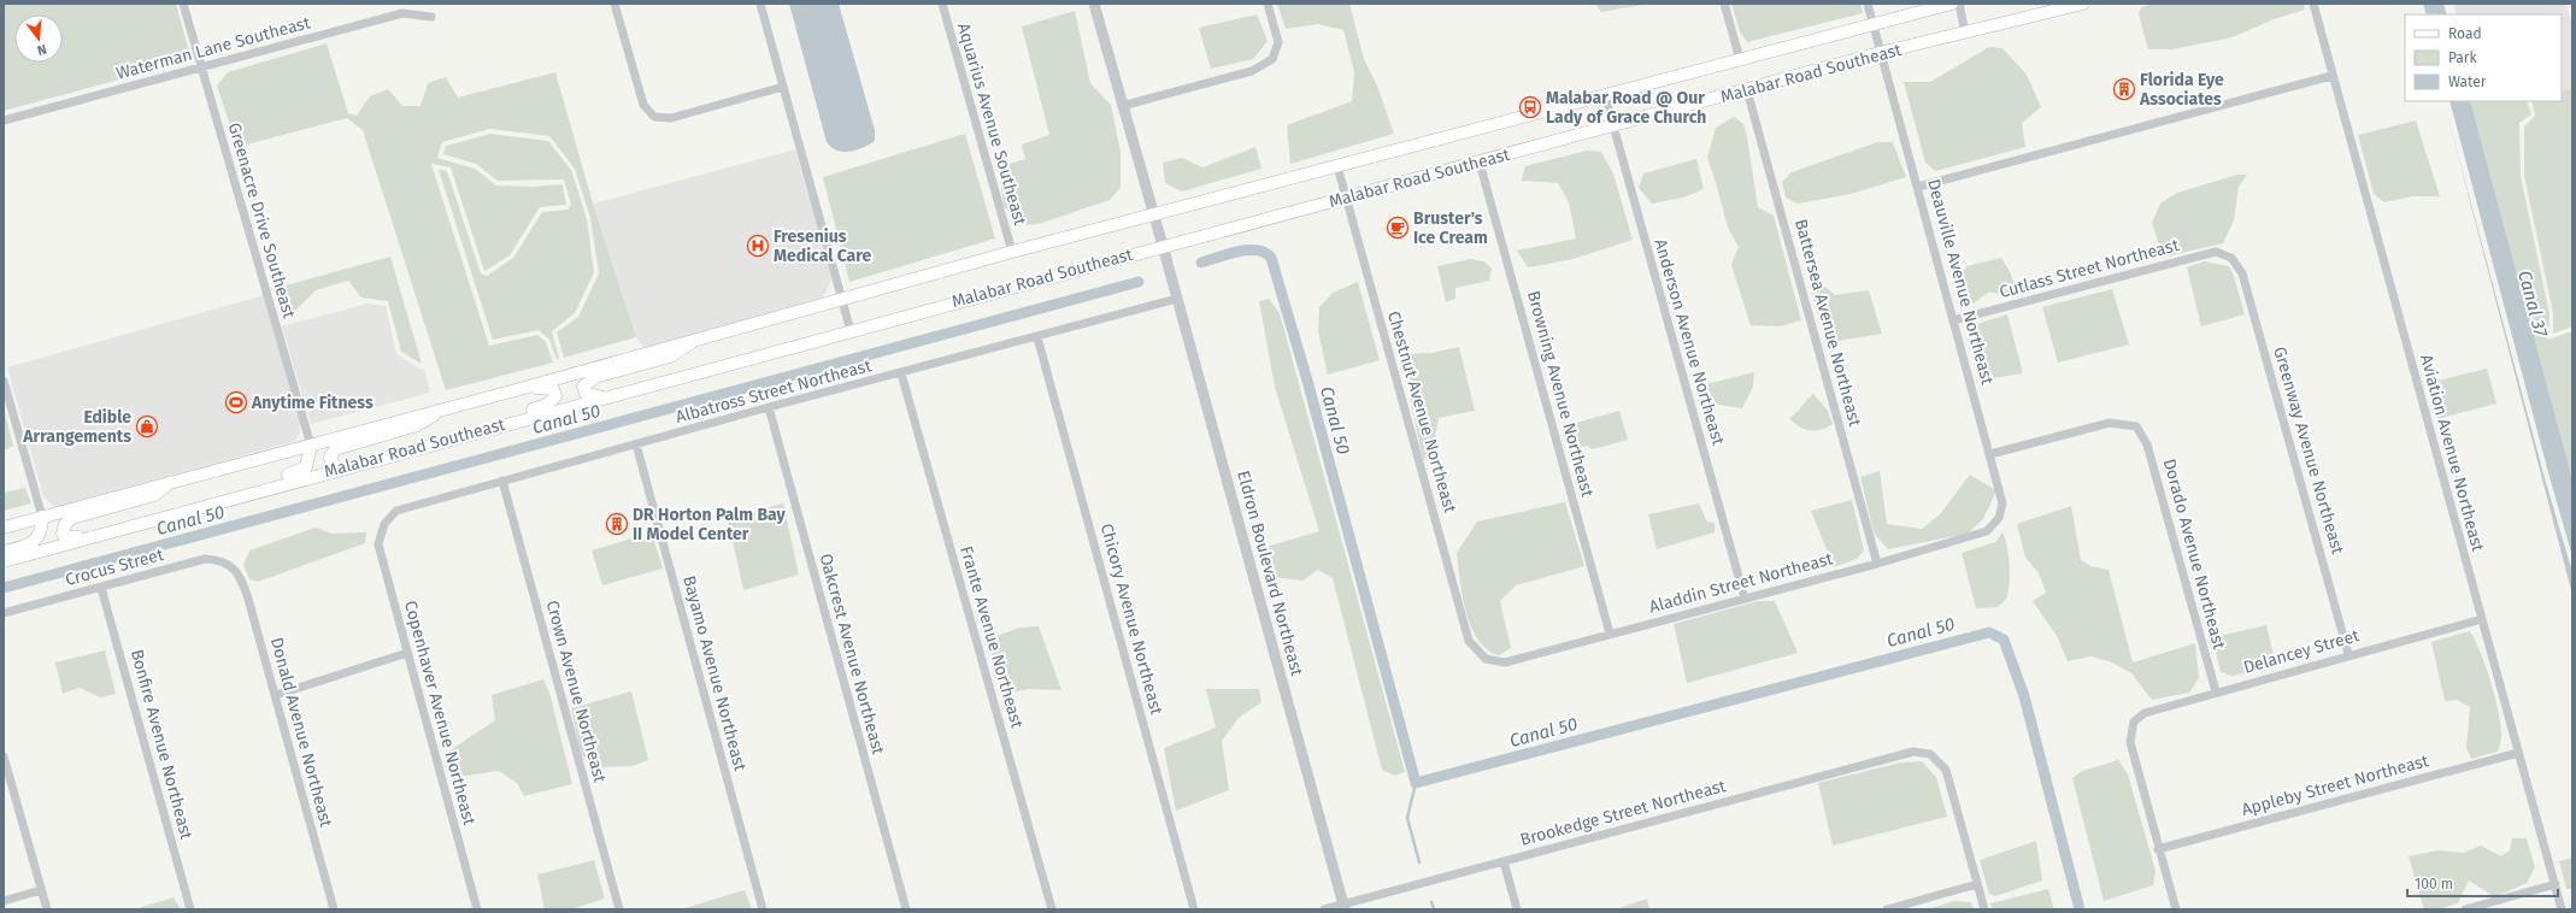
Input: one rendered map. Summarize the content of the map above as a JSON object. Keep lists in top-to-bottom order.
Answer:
{
  "streets": {
    "main road": ["Malabar Road Southeast"],
    "street": [
      "Waterman Lane Southeast",
      "Aquarius Avenue Southeast",
      "Greenacre Drive Southeast",
      "Cutlass Street Northeast",
      "Deauville Avenue Northeast",
      "Battersea Avenue Northeast",
      "Anderson Avenue Northeast",
      "Albatross Street Northeast",
      "Browning Avenue Northeast",
      "Chestnut Avenue Northeast",
      "Greenway Avenue Northeast",
      "Aviation Avenue Northeast",
      "Dorado Avenue Northeast",
      "Crocus Street",
      "Eldron Boulevard Northeast",
      "Aladdin Street Northeast",
      "Chicory Avenue Northeast",
      "Frante Avenue Northeast",
      "Delancey Street",
      "Oakcrest Avenue Northeast",
      "Bayamo Avenue Northeast",
      "Crown Avenue Northeast",
      "Copenhaver Avenue Northeast",
      "Donald Avenue Northeast",
      "Bonfire Avenue Northeast",
      "Appleby Street Northeast",
      "Brookedge Street Northeast"
    ]
  },
  "crossings": [
    ["Waterman Lane Southeast", "Greenacre Drive Southeast"],
    ["Malabar Road Southeast", "Aquarius Avenue Southeast"],
    ["Malabar Road Southeast", "Greenacre Drive Southeast"],
    ["Malabar Road Southeast", "Deauville Avenue Northeast"],
    ["Malabar Road Southeast", "Battersea Avenue Northeast"],
    ["Malabar Road Southeast", "Anderson Avenue Northeast"],
    ["Malabar Road Southeast", "Browning Avenue Northeast"],
    ["Malabar Road Southeast", "Chestnut Avenue Northeast"],
    ["Malabar Road Southeast", "Eldron Boulevard Northeast"],
    ["Cutlass Street Northeast", "Deauville Avenue Northeast"],
    ["Cutlass Street Northeast", "Greenway Avenue Northeast"],
    ["Deauville Avenue Northeast", "Dorado Avenue Northeast"],
    ["Deauville Avenue Northeast", "Aladdin Street Northeast"],
    ["Battersea Avenue Northeast", "Aladdin Street Northeast"],
    ["Anderson Avenue Northeast", "Aladdin Street Northeast"],
    ["Albatross Street Northeast", "Eldron Boulevard Northeast"],
    ["Albatross Street Northeast", "Chicory Avenue Northeast"],
    ["Albatross Street Northeast", "Frante Avenue Northeast"],
    ["Albatross Street Northeast", "Oakcrest Avenue Northeast"],
    ["Albatross Street Northeast", "Bayamo Avenue Northeast"],
    ["Albatross Street Northeast", "Crown Avenue Northeast"],
    ["Albatross Street Northeast", "Copenhaver Avenue Northeast"],
    ["Browning Avenue Northeast", "Aladdin Street Northeast"],
    ["Chestnut Avenue Northeast", "Aladdin Street Northeast"],
    ["Greenway Avenue Northeast", "Delancey Street"],
    ["Aviation Avenue Northeast", "Delancey Street"],
    ["Aviation Avenue Northeast", "Appleby Street Northeast"],
    ["Dorado Avenue Northeast", "Delancey Street"],
    ["Crocus Street", "Donald Avenue Northeast"],
    ["Crocus Street", "Bonfire Avenue Northeast"],
    ["Eldron Boulevard Northeast", "Brookedge Street Northeast"],
    ["Delancey Street", "Appleby Street Northeast"]
  ],
  "water": ["Canal 37", "Canal 50"],
  "places": {
    "building": ["Florida Eye Associates", "DR Horton Palm Bay II Model Center"],
    "bus stop": ["Malabar Road @ Our Lady of Grace Church"],
    "cafe": ["Bruster's Ice Cream"],
    "hospital": ["Fresenius Medical Care"],
    "sports": ["Anytime Fitness"],
    "shop": ["Edible Arrangements"]
  },
  "legend": ["Road", "Park", "Water"],
  "scale_bar": "100 m",
  "north": "bottom"
}
